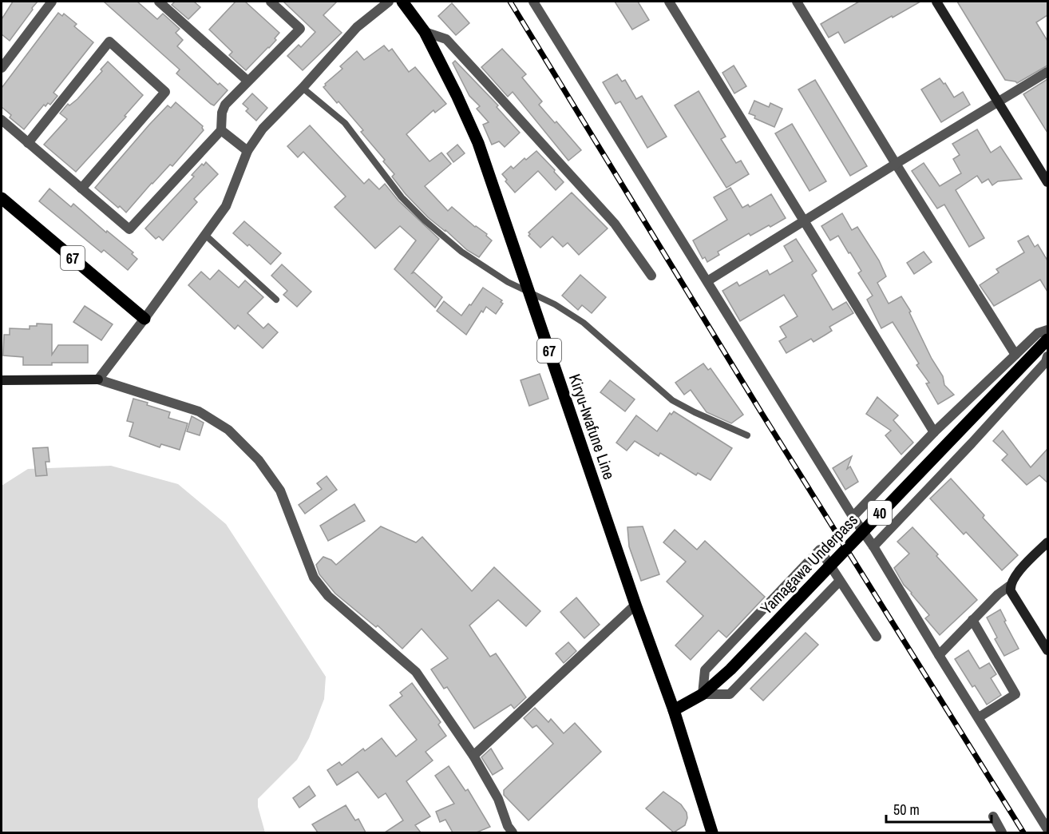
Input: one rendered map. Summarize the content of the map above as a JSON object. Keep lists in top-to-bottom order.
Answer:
{
  "streets": {
    "main road": [
      "67",
      "Kiryu-Iwafune Line",
      "40",
      "Yamagawa Underpass"
    ]
  },
  "crossings": [
    ["Kiryu-Iwafune Line", "40"],
    ["40", "Yamagawa Underpass"]
  ],
  "scale_bar": "50 m"
}
